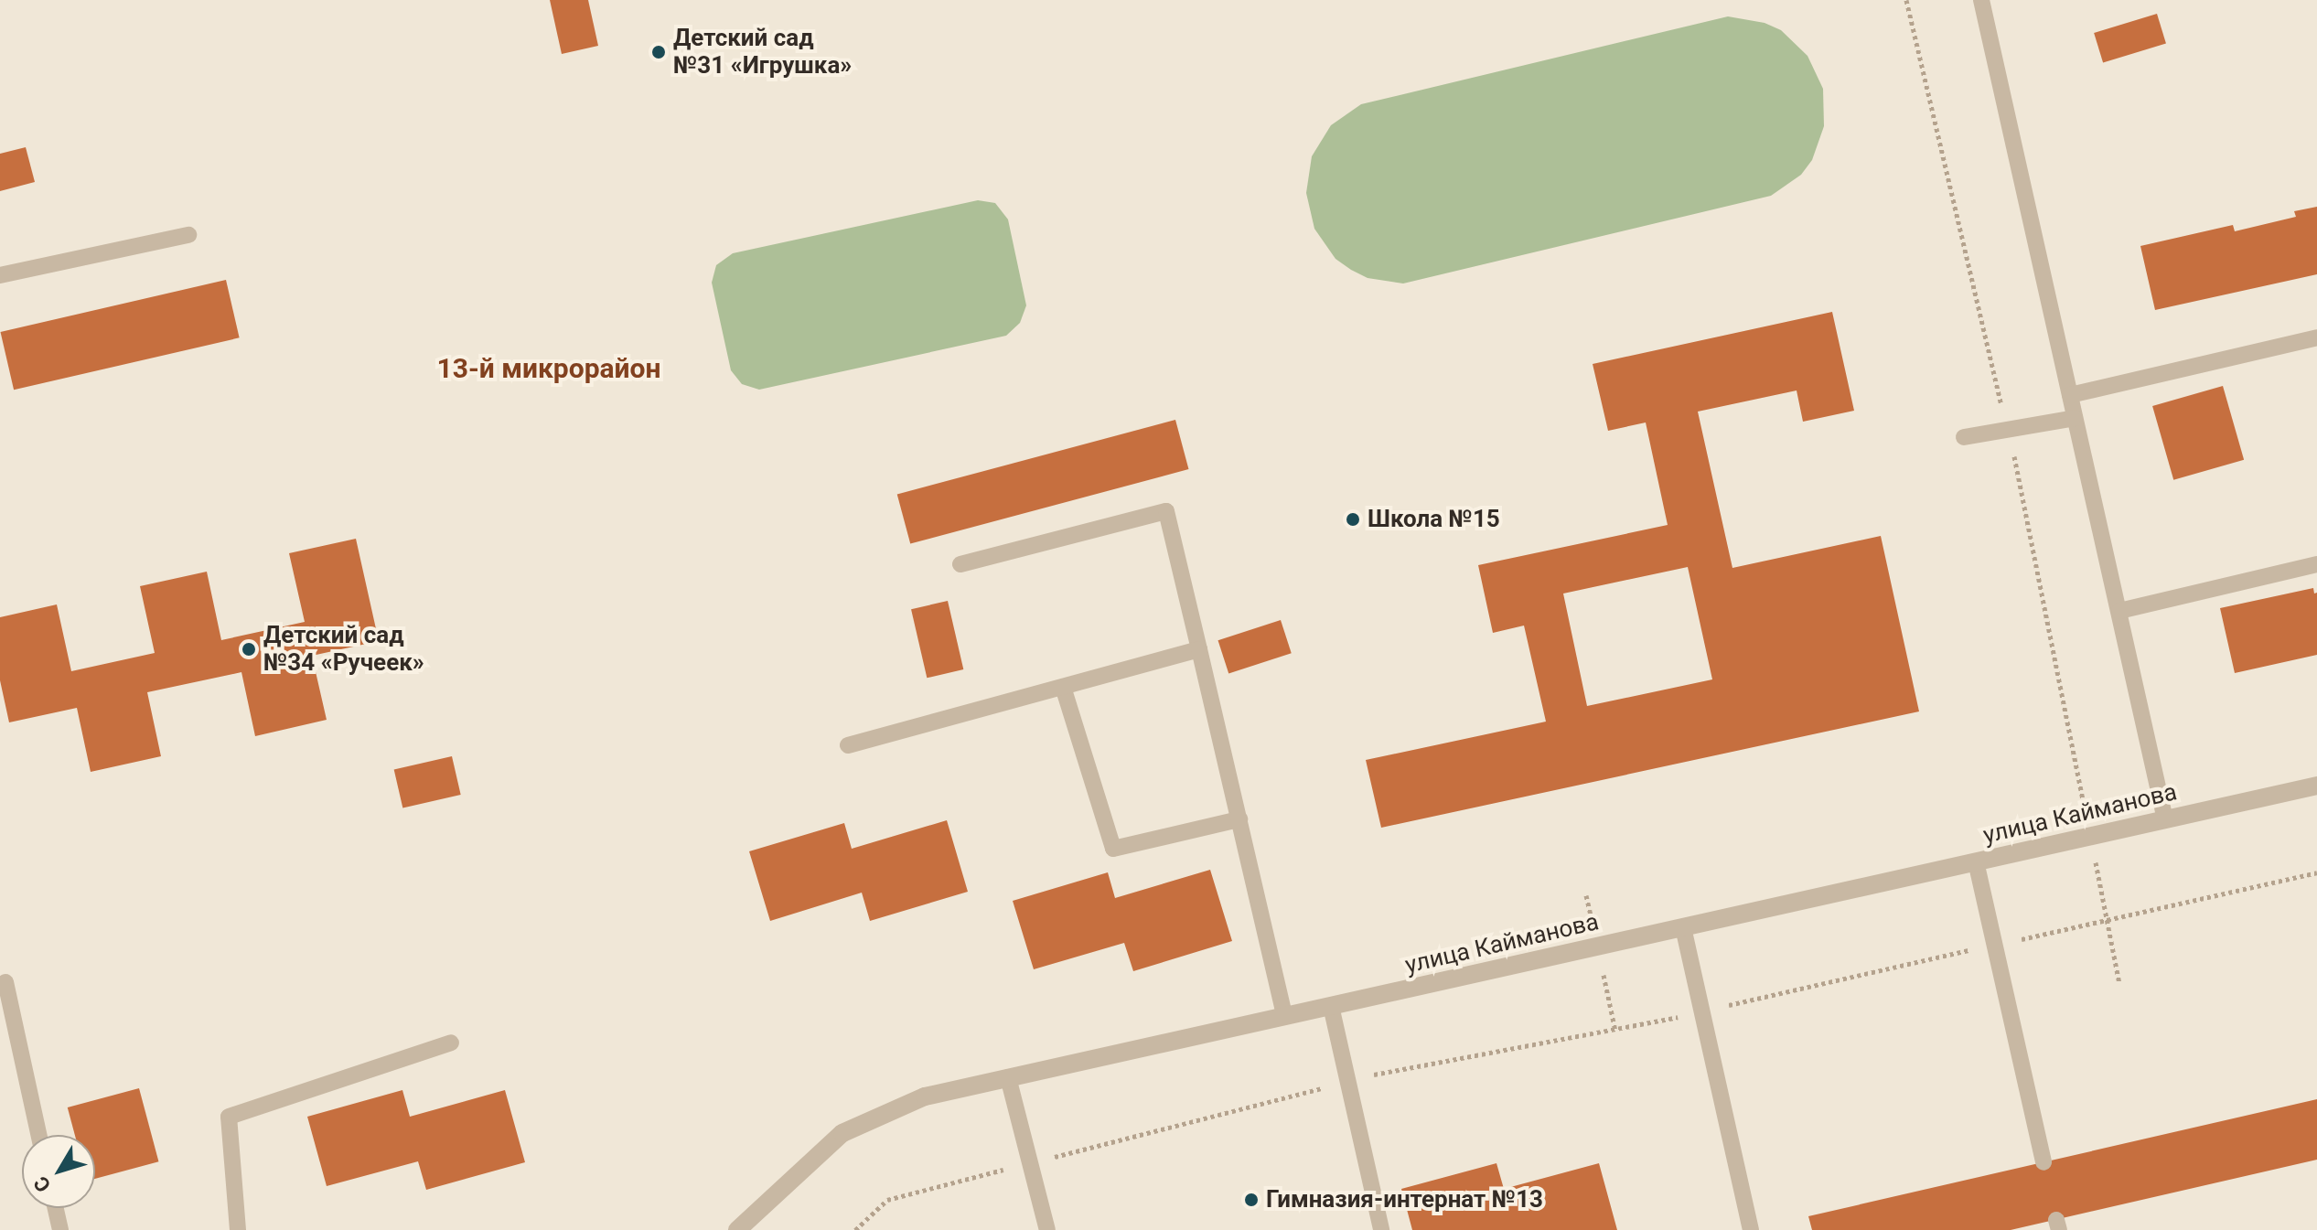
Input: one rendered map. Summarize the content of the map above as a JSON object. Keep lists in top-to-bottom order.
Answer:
{
  "streets": {
    "street": ["улица Кайманова"]
  },
  "districts": ["13-й микрорайон"],
  "places": [
    "Детский сад №31 «Игрушка»",
    "Школа №15",
    "Детский сад №34 «Ручеек»",
    "Гимназия-интернат №13"
  ],
  "north": "bottom left"
}
